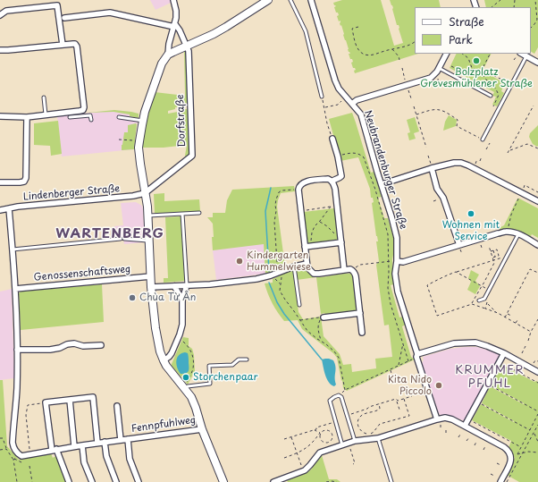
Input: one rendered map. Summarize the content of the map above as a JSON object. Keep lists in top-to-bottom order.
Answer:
{
  "streets": {
    "main road": ["Dorfstraße"],
    "street": [
      "Neubrandenburger Straße",
      "Lindenberger Straße",
      "Genossenschaftsweg",
      "Fennpfuhlweg"
    ]
  },
  "crossings": [
    ["Dorfstraße", "Lindenberger Straße"],
    ["Dorfstraße", "Genossenschaftsweg"],
    ["Dorfstraße", "Fennpfuhlweg"]
  ],
  "districts": ["WARTENBERG", "KRUMMER PFUHL"],
  "places": [
    "Bolzplatz Grevesmühlener Straße",
    "Wohnen mit Service",
    "Kindergarten Hummelwiese",
    "Chùa Từ Ân",
    "Storchenpaar",
    "Kita Nido Piccolo"
  ],
  "legend": ["Straße", "Park"]
}
